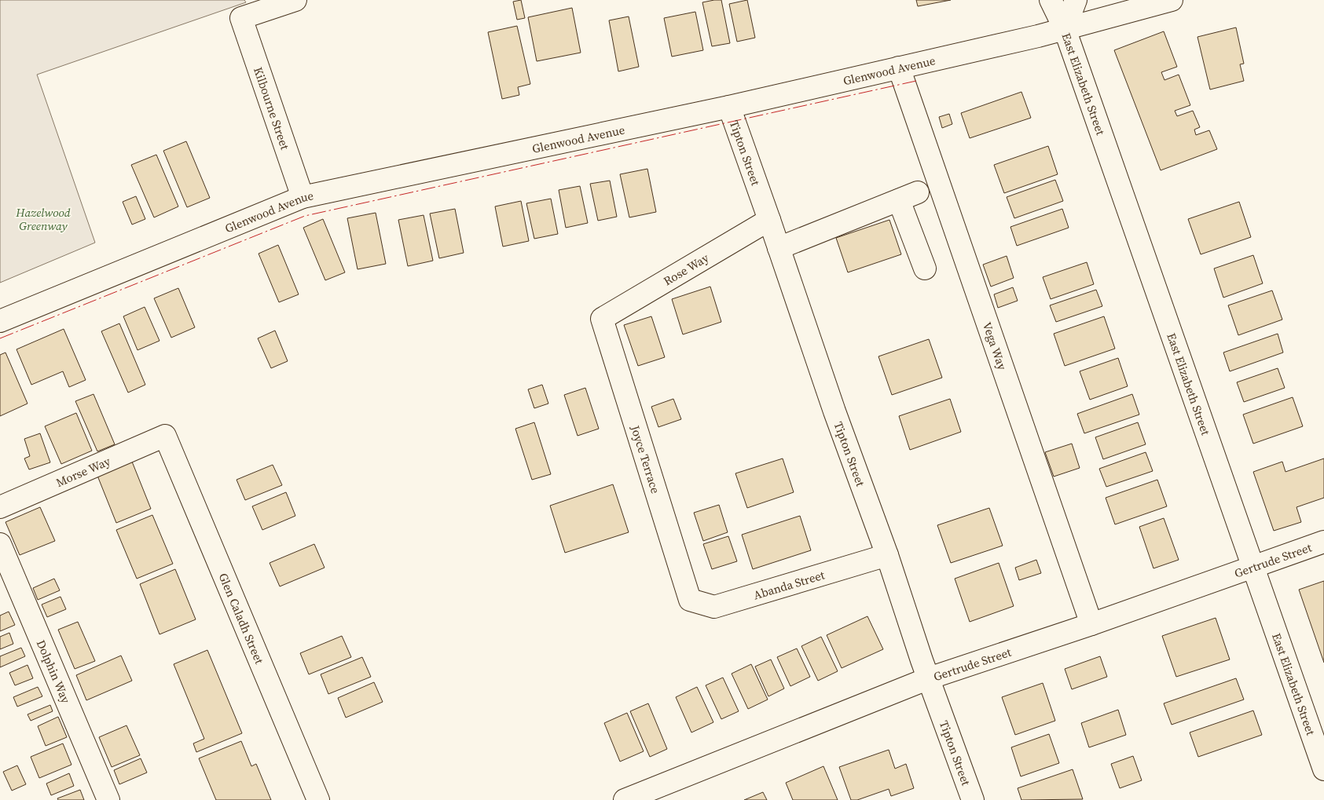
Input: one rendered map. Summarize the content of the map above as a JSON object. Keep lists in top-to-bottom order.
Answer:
{
  "streets": {
    "street": [
      "Glenwood Avenue",
      "East Elizabeth Street",
      "Kilbourne Street",
      "Tipton Street",
      "Rose Way",
      "Vega Way",
      "Joyce Terrace",
      "Morse Way",
      "Gertrude Street",
      "Abanda Street",
      "Glen Caladh Street",
      "Dolphin Way"
    ]
  },
  "crossings": [
    ["Glenwood Avenue", "East Elizabeth Street"],
    ["Glenwood Avenue", "Kilbourne Street"],
    ["Glenwood Avenue", "Tipton Street"],
    ["Glenwood Avenue", "Vega Way"],
    ["East Elizabeth Street", "Gertrude Street"],
    ["Tipton Street", "Rose Way"],
    ["Tipton Street", "Gertrude Street"],
    ["Tipton Street", "Abanda Street"],
    ["Rose Way", "Joyce Terrace"],
    ["Vega Way", "Gertrude Street"],
    ["Joyce Terrace", "Abanda Street"],
    ["Morse Way", "Glen Caladh Street"]
  ],
  "parks": ["Hazelwood Greenway"]
}
